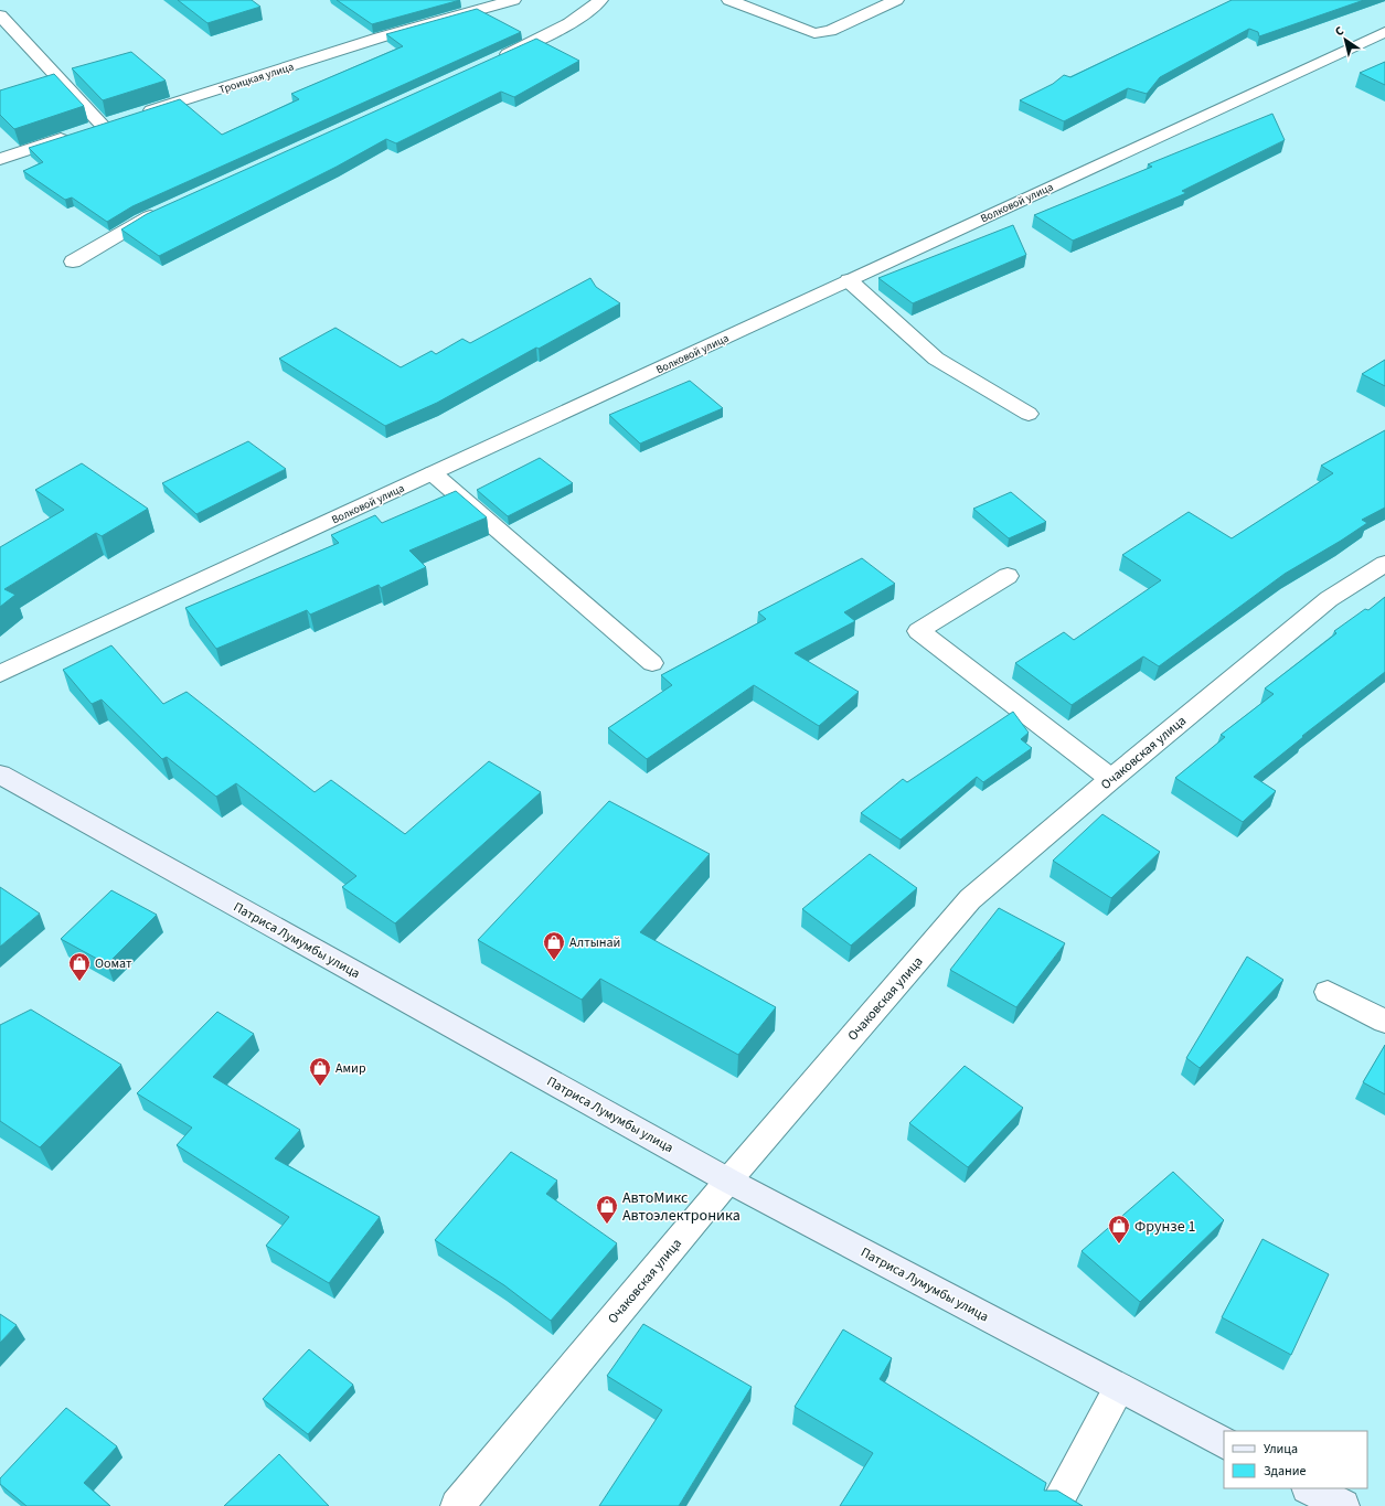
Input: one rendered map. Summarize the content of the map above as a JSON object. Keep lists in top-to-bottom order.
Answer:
{
  "streets": {
    "street": [
      "Троицкая улица",
      "Волковой улица",
      "Очаковская улица",
      "Патриса Лумумбы улица"
    ]
  },
  "crossings": [
    ["Очаковская улица", "Патриса Лумумбы улица"]
  ],
  "places": {
    "shop": [
      "Алтынай",
      "Оомат",
      "Амир",
      "АвтоМикс Автоэлектроника",
      "Фрунзе 1"
    ]
  },
  "legend": ["Улица", "Здание"],
  "north": "top left"
}
